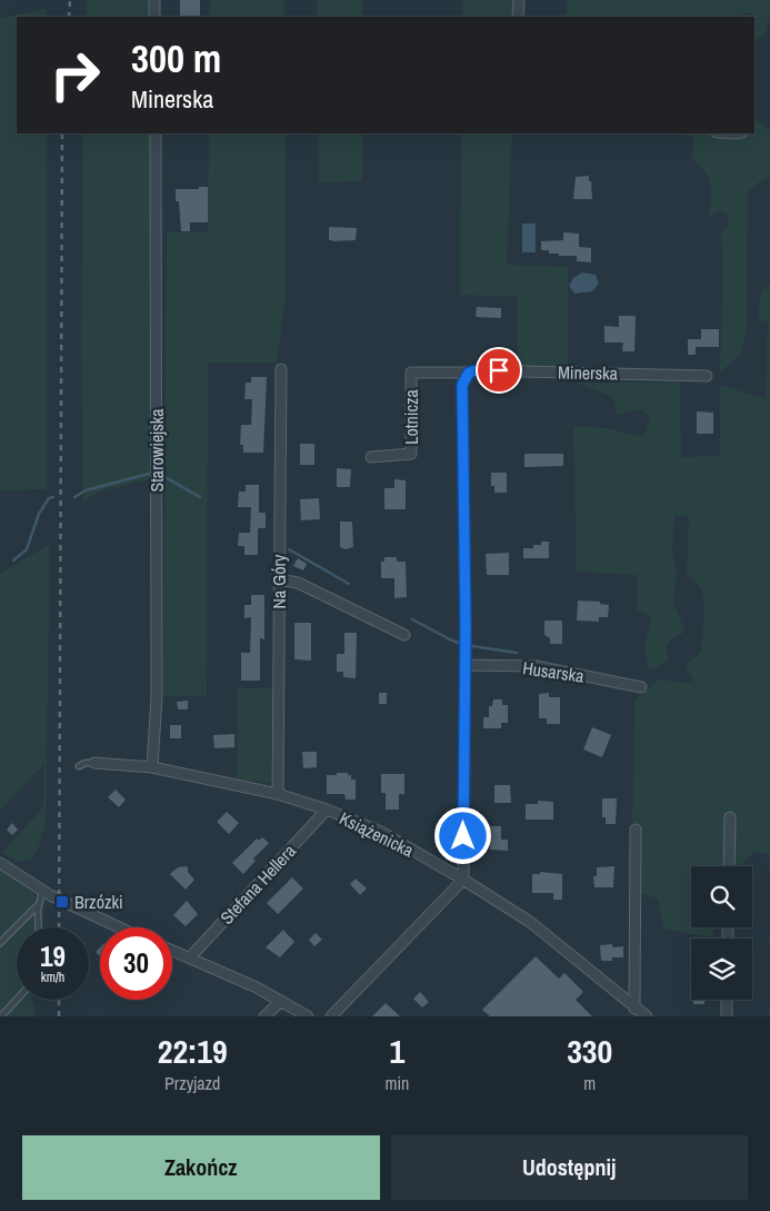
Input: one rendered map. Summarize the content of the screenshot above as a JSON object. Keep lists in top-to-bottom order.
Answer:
{
  "streets": {
    "street": [
      "Minerska",
      "Lotnicza",
      "Starowiejska",
      "Na Góry",
      "Husarska",
      "Książenicka",
      "Stefana Hellera"
    ]
  },
  "crossings": [
    ["Minerska", "Lotnicza"],
    ["Starowiejska", "Książenicka"],
    ["Na Góry", "Książenicka"],
    ["Książenicka", "Stefana Hellera"]
  ],
  "places": {
    "transit": ["Brzózki"]
  },
  "page": {
    "turn": ["300 m", "Minerska"],
    "speed": "19 km/h",
    "limit": "30",
    "eta": [
      "22:19",
      "Przyjazd",
      "1",
      "min",
      "330",
      "m"
    ],
    "buttons": ["Zakończ", "Udostępnij"]
  }
}
